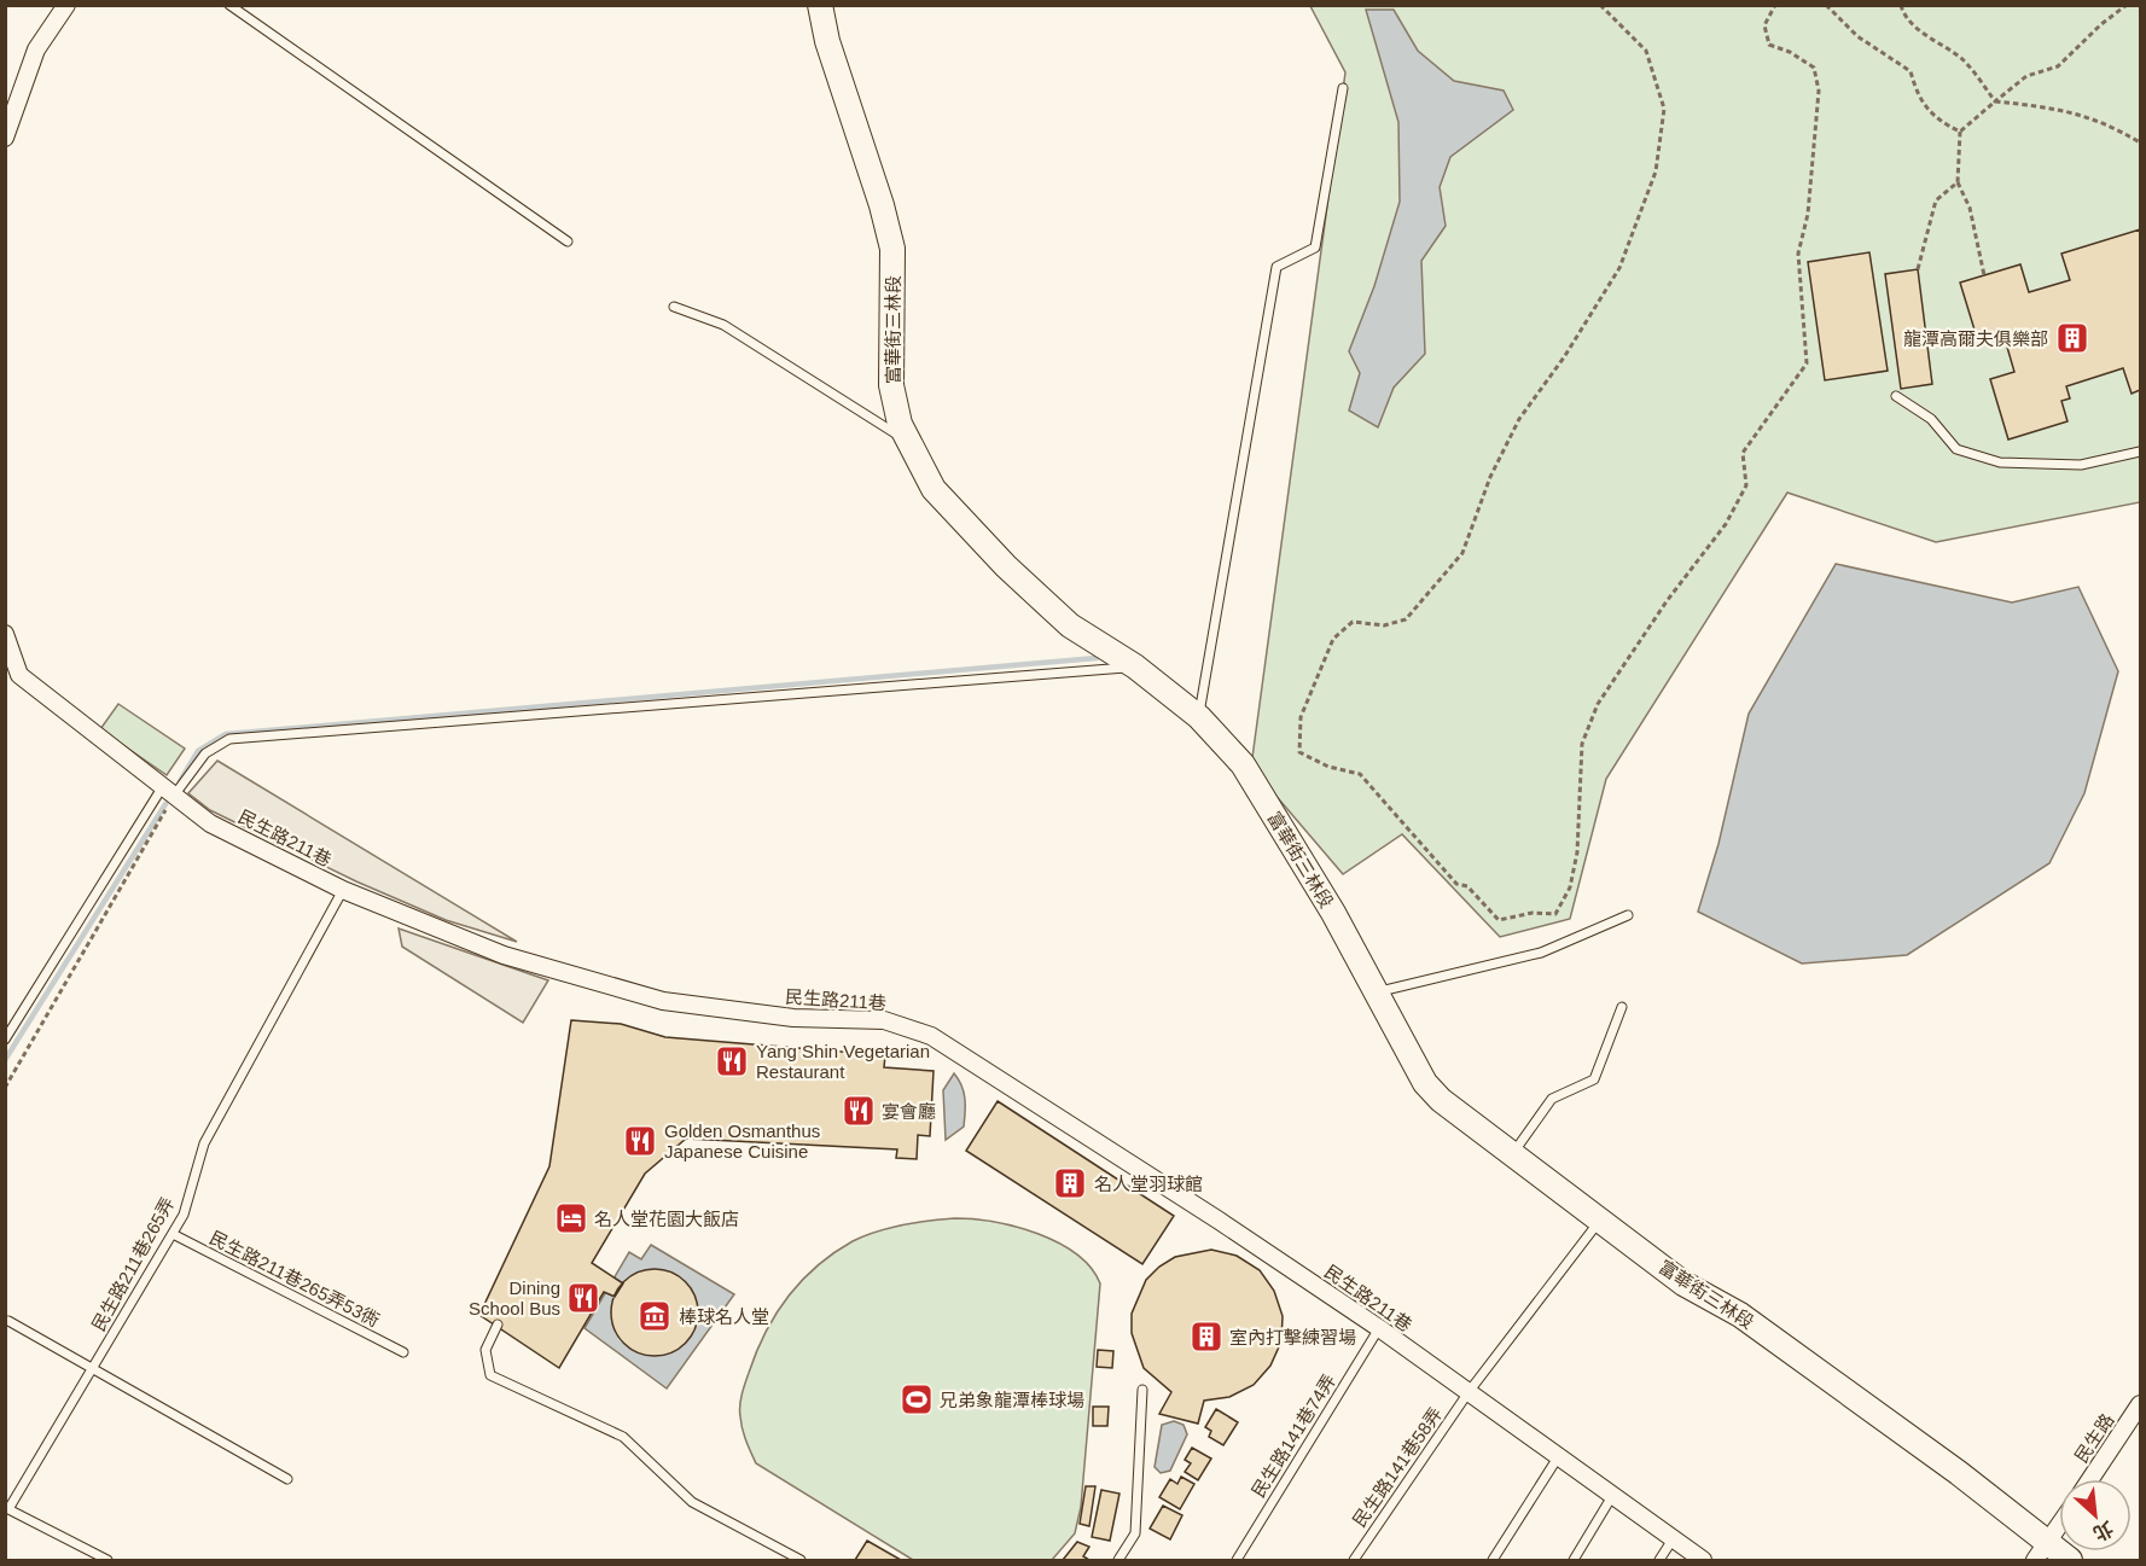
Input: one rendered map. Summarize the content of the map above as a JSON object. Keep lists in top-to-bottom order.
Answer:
{
  "streets": {
    "street": ["富華街三林段", "民生路211巷", "民生路"],
    "lane": [
      "民生路211巷265弄",
      "民生路211巷265弄53衖",
      "民生路141巷74弄",
      "民生路141巷58弄"
    ]
  },
  "crossings": [
    ["富華街三林段", "民生路141巷58弄"],
    ["民生路211巷", "民生路211巷265弄"],
    ["民生路211巷", "民生路141巷74弄"],
    ["民生路211巷", "民生路141巷58弄"],
    ["民生路211巷265弄", "民生路211巷265弄53衖"]
  ],
  "places": {
    "building": ["龍潭高爾夫俱樂部", "名人堂羽球館", "室內打擊練習場"],
    "restaurant": [
      "Yang Shin Vegetarian Restaurant",
      "宴會廳",
      "Golden Osmanthus Japanese Cuisine",
      "Dining School Bus"
    ],
    "hotel": ["名人堂花園大飯店"],
    "museum": ["棒球名人堂"],
    "sports": ["兄弟象龍潭棒球場"]
  },
  "north": "bottom right"
}
